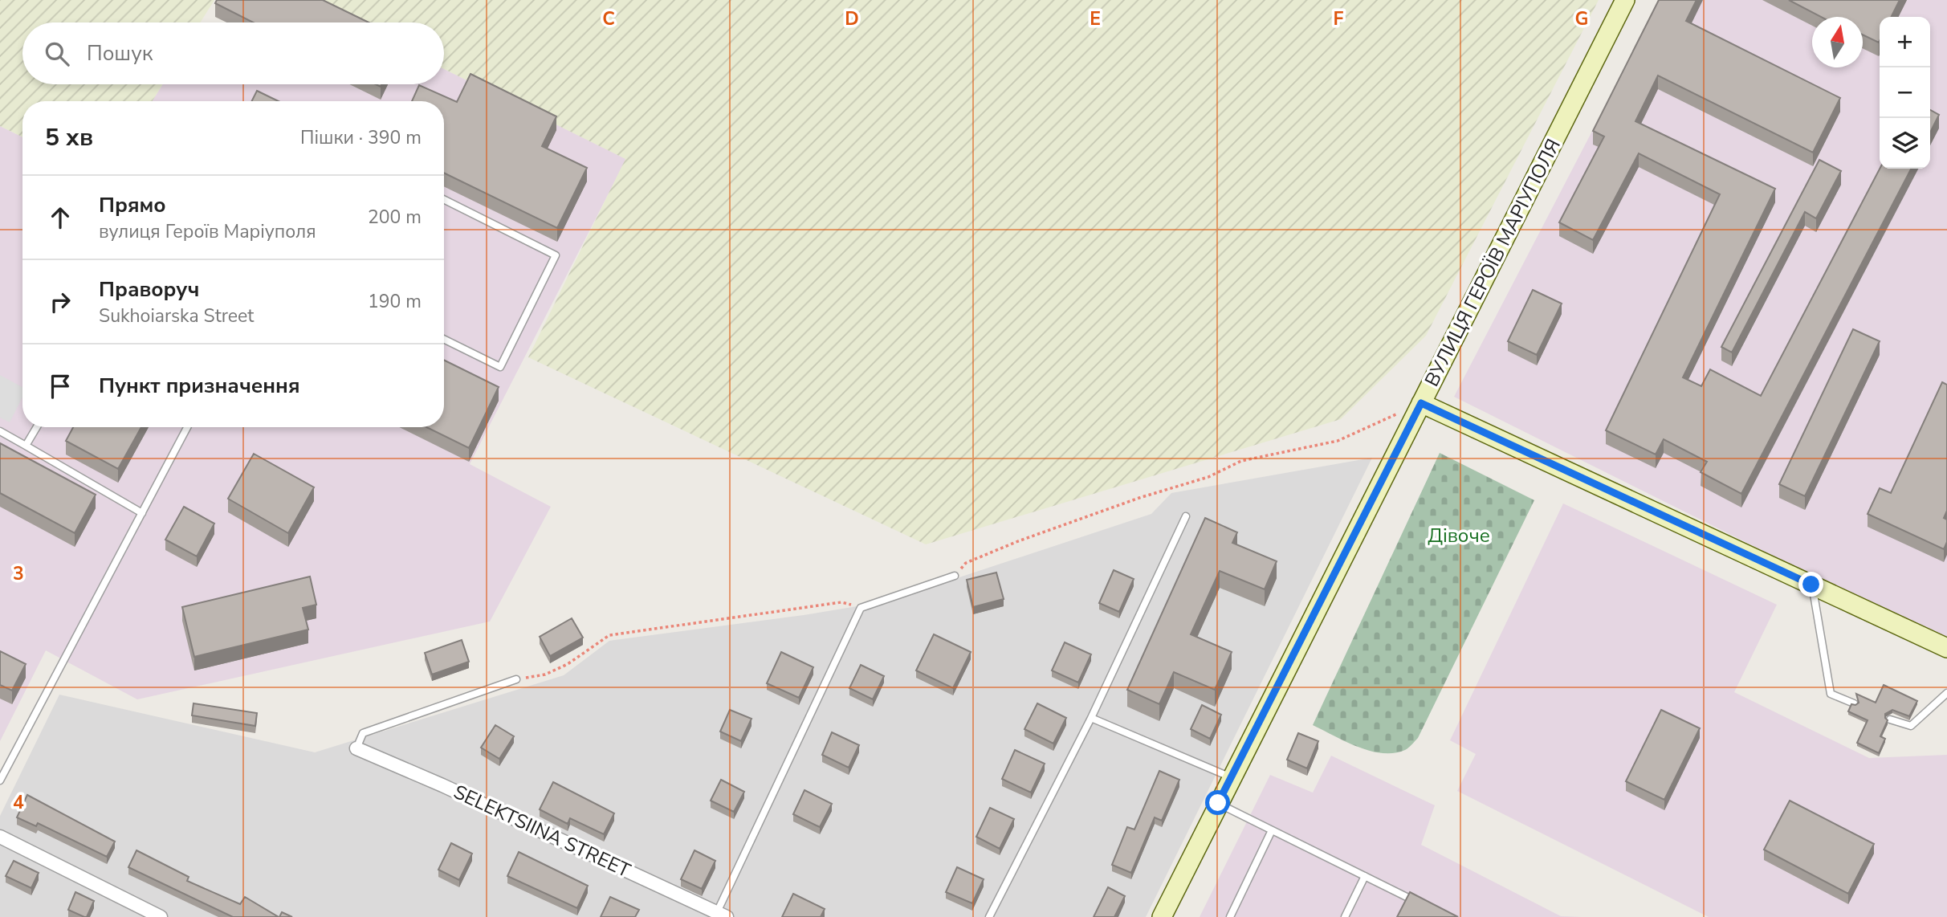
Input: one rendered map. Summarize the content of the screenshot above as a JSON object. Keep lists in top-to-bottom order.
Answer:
{
  "streets": {
    "street": ["ВУЛИЦЯ ГЕРОЇВ МАРІУПОЛЯ", "SELEKTSIINA STREET"]
  },
  "parks": ["Дівоче"],
  "north": "top",
  "page": {
    "map_buttons": ["+", "−"],
    "search": "Пошук",
    "heading": ["5 хв", "Пішки · 390 m"],
    "list": [
      ["Прямо", "вулиця Героїв Маріуполя", "200 m"],
      ["Праворуч", "Sukhoiarska Street", "190 m"],
      "Пункт призначення"
    ]
  },
  "grid": {
    "columns": [
      "C",
      "D",
      "E",
      "F",
      "G"
    ],
    "rows": ["3", "4"]
  }
}
